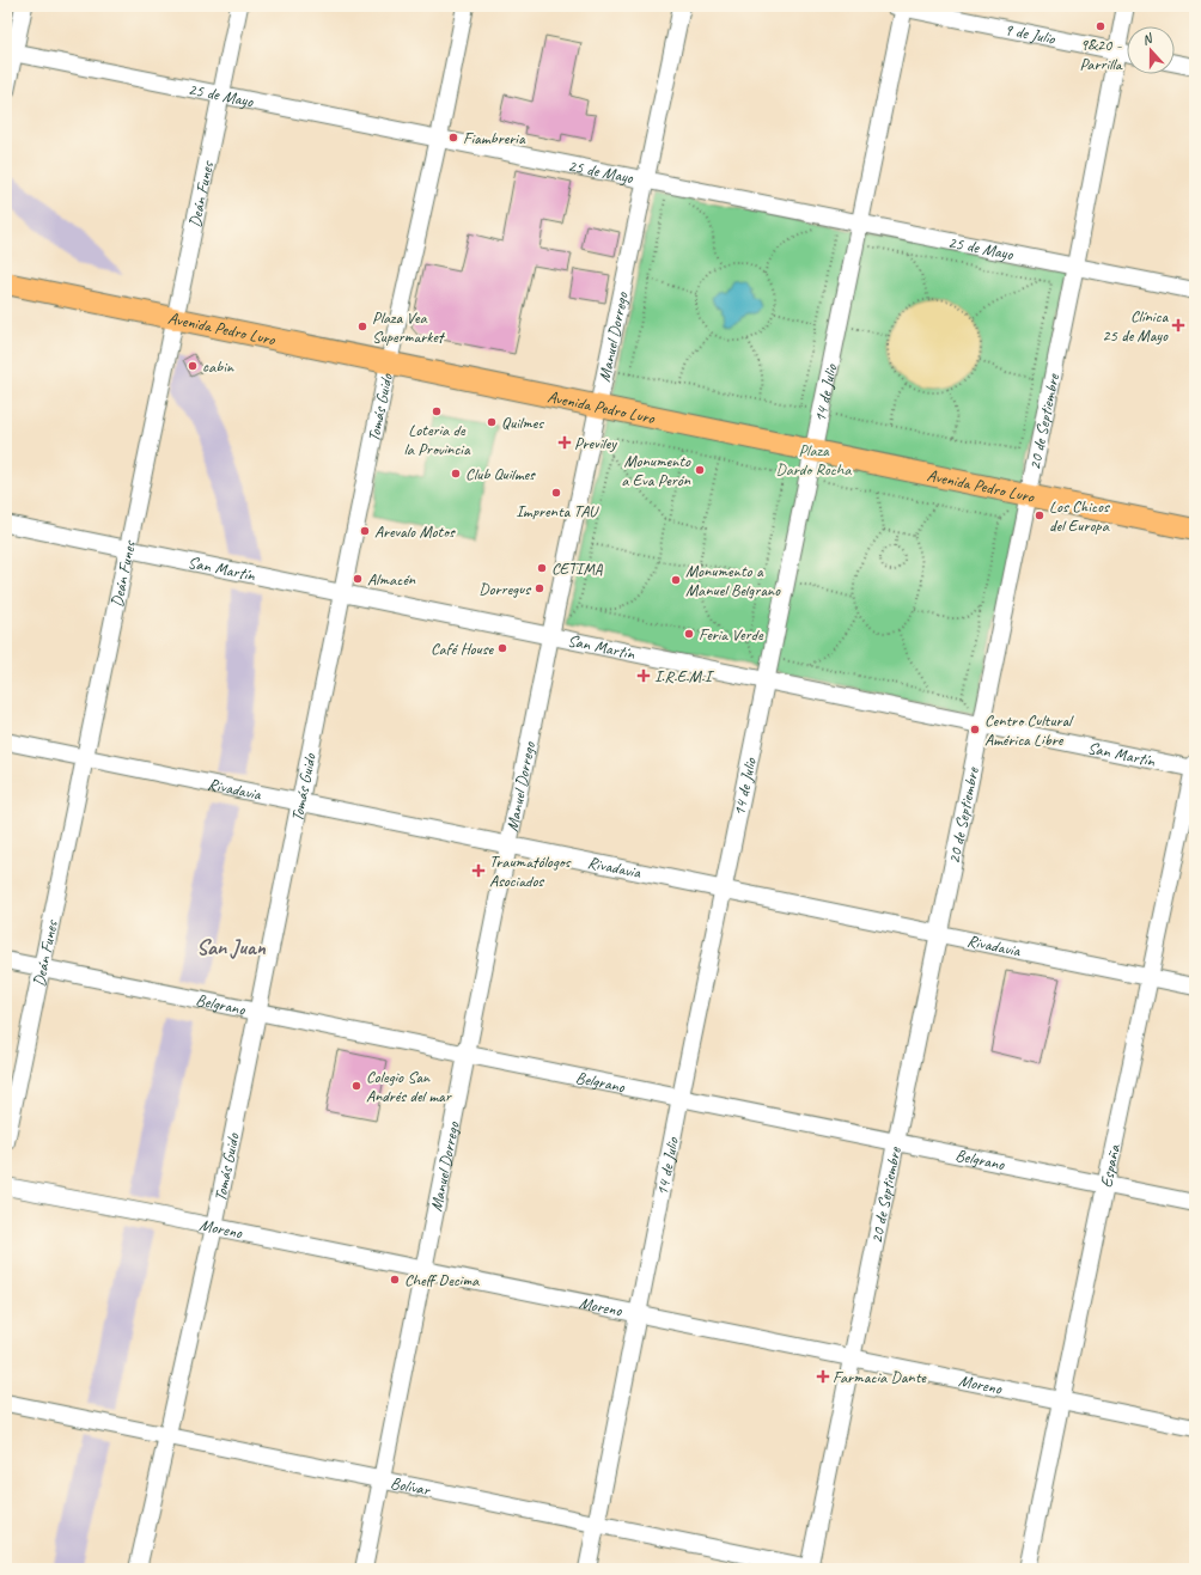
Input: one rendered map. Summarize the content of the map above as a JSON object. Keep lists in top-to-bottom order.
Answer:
{
  "streets": {
    "main road": ["Avenida Pedro Luro"],
    "street": [
      "9 de Julio",
      "25 de Mayo",
      "Deán Funes",
      "Manuel Dorrego",
      "14 de Julio",
      "Tomás Guido",
      "20 de Septiembre",
      "San Martín",
      "Rivadavia",
      "Belgrano",
      "España",
      "Moreno",
      "Bolívar"
    ]
  },
  "crossings": [
    ["9 de Julio", "14 de Julio"],
    ["9 de Julio", "20 de Septiembre"],
    ["25 de Mayo", "Deán Funes"],
    ["25 de Mayo", "Manuel Dorrego"],
    ["25 de Mayo", "14 de Julio"],
    ["25 de Mayo", "Tomás Guido"],
    ["25 de Mayo", "20 de Septiembre"],
    ["Deán Funes", "Avenida Pedro Luro"],
    ["Deán Funes", "San Martín"],
    ["Deán Funes", "Rivadavia"],
    ["Deán Funes", "Belgrano"],
    ["Avenida Pedro Luro", "Manuel Dorrego"],
    ["Avenida Pedro Luro", "14 de Julio"],
    ["Avenida Pedro Luro", "Tomás Guido"],
    ["Avenida Pedro Luro", "20 de Septiembre"],
    ["Manuel Dorrego", "San Martín"],
    ["Manuel Dorrego", "Rivadavia"],
    ["Manuel Dorrego", "Belgrano"],
    ["Manuel Dorrego", "Moreno"],
    ["Manuel Dorrego", "Bolívar"],
    ["14 de Julio", "San Martín"],
    ["14 de Julio", "Rivadavia"],
    ["14 de Julio", "Belgrano"],
    ["14 de Julio", "Moreno"],
    ["14 de Julio", "Bolívar"],
    ["Tomás Guido", "San Martín"],
    ["Tomás Guido", "Rivadavia"],
    ["Tomás Guido", "Belgrano"],
    ["Tomás Guido", "Moreno"],
    ["Tomás Guido", "Bolívar"],
    ["20 de Septiembre", "San Martín"],
    ["20 de Septiembre", "Rivadavia"],
    ["20 de Septiembre", "Belgrano"],
    ["20 de Septiembre", "Moreno"],
    ["20 de Septiembre", "Bolívar"],
    ["San Martín", "España"],
    ["Rivadavia", "España"],
    ["Belgrano", "España"],
    ["España", "Moreno"]
  ],
  "districts": ["San Juan"],
  "parks": ["Plaza Dardo Rocha"],
  "places": {
    "other": [
      "9&20 - Parrilla",
      "Fiambreria",
      "Plaza Vea Supermarket",
      "cabin",
      "Loteria de la Provincia",
      "Quilmes",
      "Monumento a Eva Perón",
      "Club Quilmes",
      "Imprenta TAU",
      "Los Chicos del Europa",
      "Arevalo Motos",
      "CETIMA",
      "Almacén",
      "Monumento a Manuel Belgrano",
      "Dorregus",
      "Feria Verde",
      "Café House",
      "Centro Cultural América Libre",
      "Colegio San Andrés del mar",
      "Cheff Decima"
    ],
    "health": [
      "Clínica 25 de Mayo",
      "Previley",
      "I.R.E.M.I",
      "Traumatólogos Asociados",
      "Farmacia Dante"
    ]
  },
  "north": "top"
}
